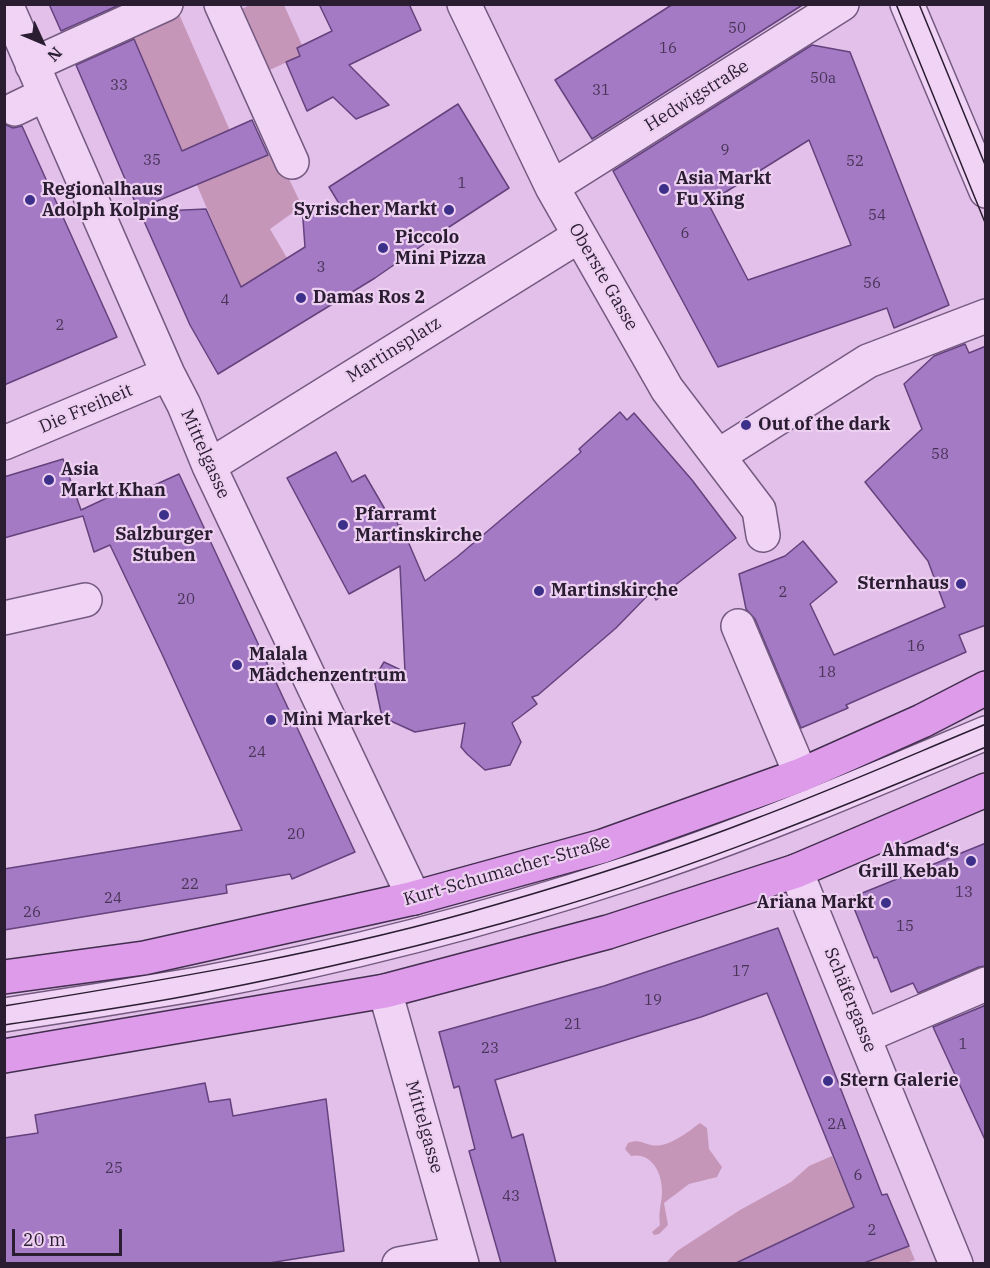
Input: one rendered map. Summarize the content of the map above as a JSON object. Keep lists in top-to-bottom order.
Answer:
{
  "streets": {
    "main road": ["Kurt-Schumacher-Straße"],
    "street": [
      "Hedwigstraße",
      "Oberste Gasse",
      "Martinsplatz",
      "Die Freiheit",
      "Mittelgasse",
      "Schäfergasse"
    ]
  },
  "crossings": [
    ["Hedwigstraße", "Oberste Gasse"],
    ["Oberste Gasse", "Martinsplatz"],
    ["Martinsplatz", "Mittelgasse"],
    ["Die Freiheit", "Mittelgasse"],
    ["Mittelgasse", "Kurt-Schumacher-Straße"]
  ],
  "places": [
    "Asia Markt Fu Xing",
    "Regionalhaus Adolph Kolping",
    "Syrischer Markt",
    "Piccolo Mini Pizza",
    "Damas Ros 2",
    "Out of the dark",
    "Asia Markt Khan",
    "Salzburger Stuben",
    "Pfarramt Martinskirche",
    "Sternhaus",
    "Martinskirche",
    "Malala Mädchenzentrum",
    "Mini Market",
    "Ahmad‘s Grill Kebab",
    "Ariana Markt",
    "Stern Galerie"
  ],
  "house_numbers": [
    "50",
    "16",
    "50a",
    "33",
    "31",
    "9",
    "35",
    "52",
    "1",
    "54",
    "6",
    "3",
    "56",
    "4",
    "2",
    "58",
    "2",
    "20",
    "16",
    "18",
    "24",
    "20",
    "22",
    "13",
    "24",
    "26",
    "15",
    "17",
    "19",
    "21",
    "1",
    "23",
    "2A",
    "25",
    "6",
    "43",
    "2"
  ],
  "scale_bar": "20 m",
  "north": "bottom right"
}
